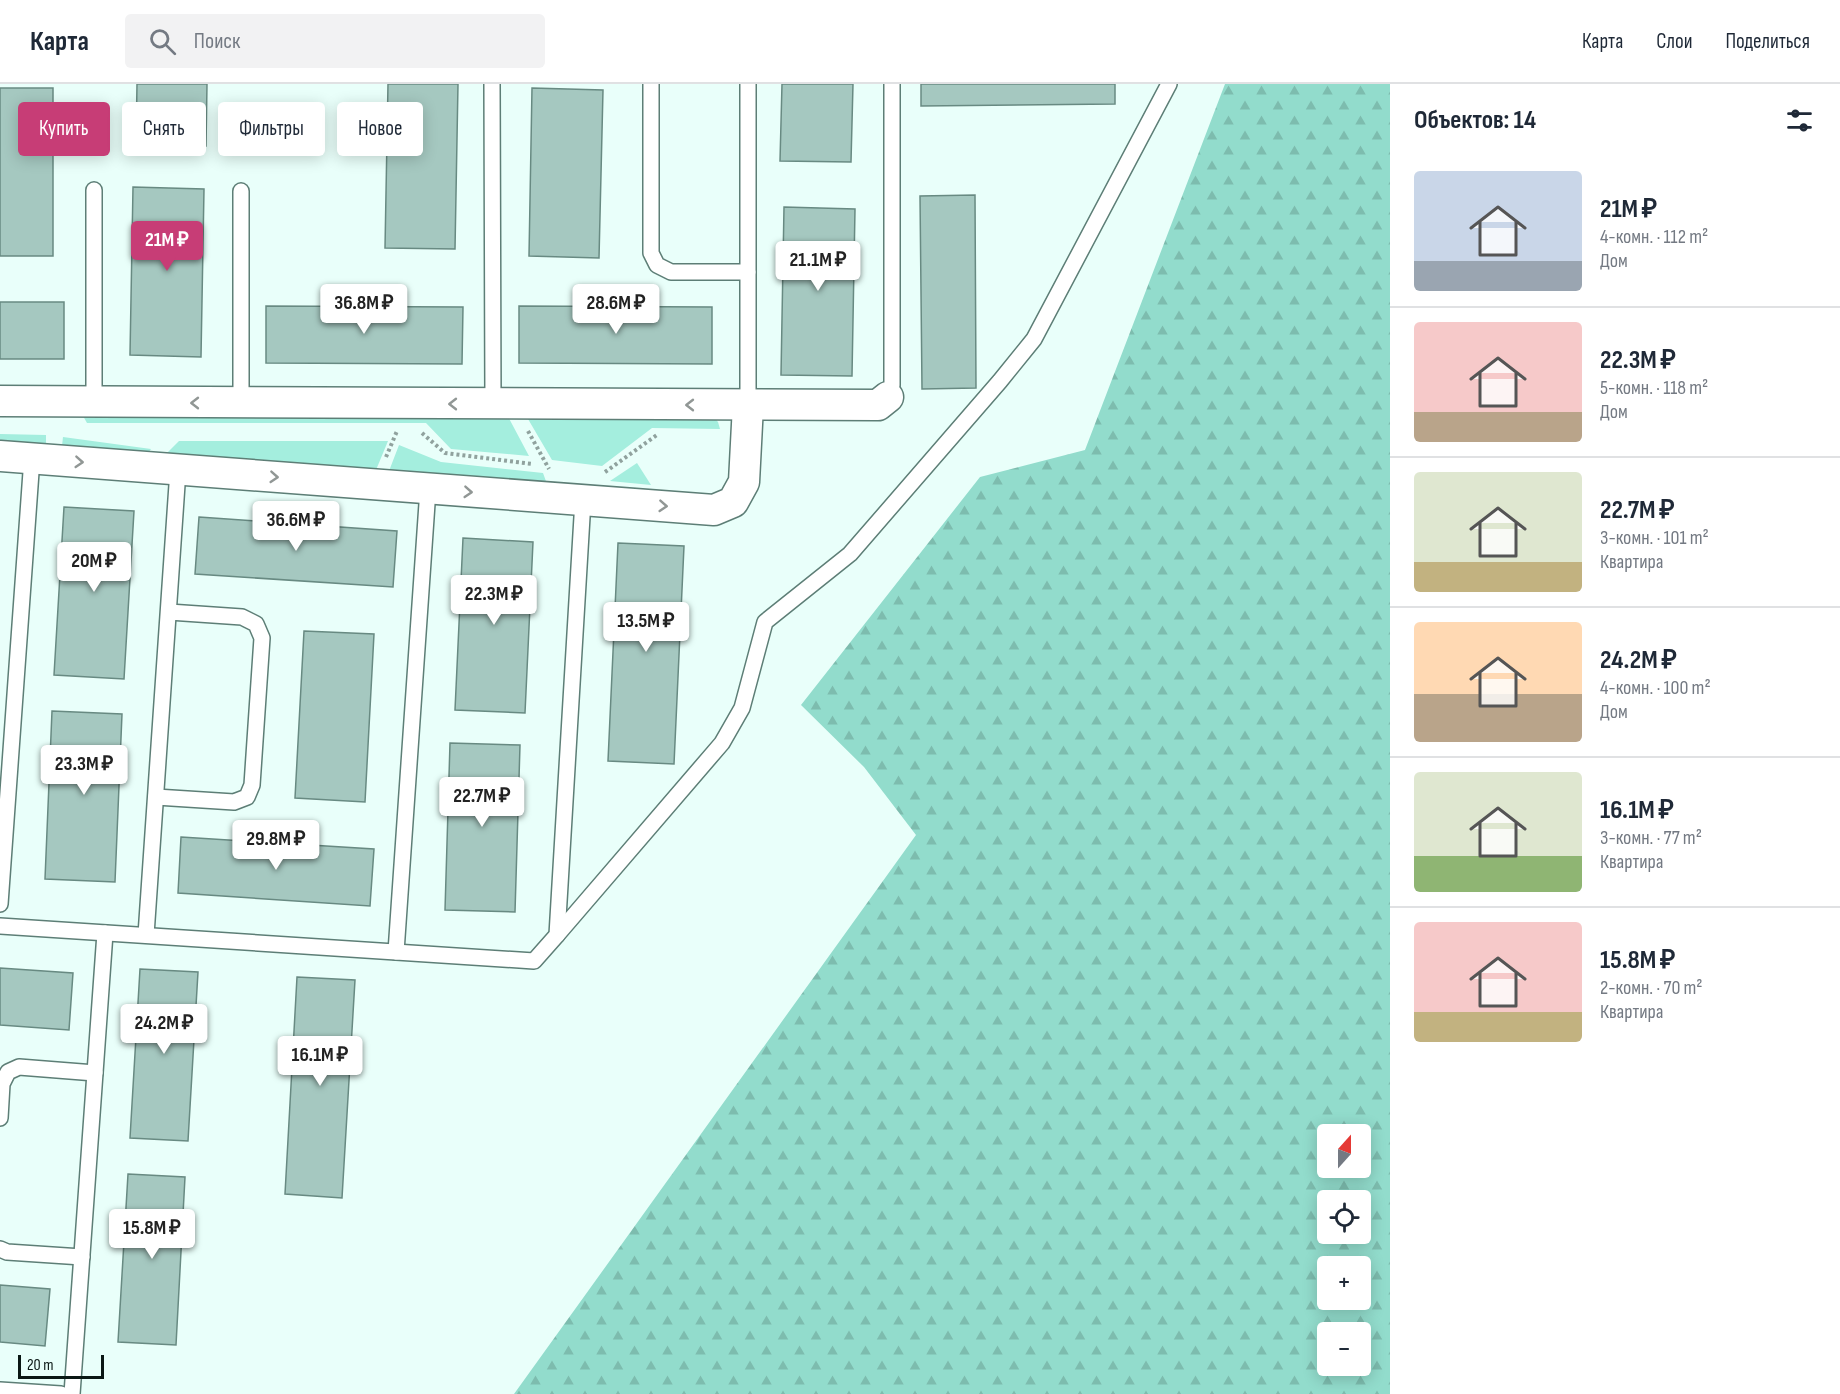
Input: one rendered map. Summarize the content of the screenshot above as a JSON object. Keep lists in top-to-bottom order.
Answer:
{
  "scale_bar": "20 m",
  "north": "top",
  "page": {
    "header": "Карта",
    "search": "Поиск",
    "nav": ["Карта", "Слои", "Поделиться"],
    "heading": "Объектов: 14",
    "chip": [
      "Купить",
      "Снять",
      "Фильтры",
      "Новое"
    ],
    "list": [
      {
        "name": "21M ₽",
        "note": "4-комн. · 112 m² · Дом"
      },
      {
        "name": "22.3M ₽",
        "note": "5-комн. · 118 m² · Дом"
      },
      {
        "name": "22.7M ₽",
        "note": "3-комн. · 101 m² · Квартира"
      },
      {
        "name": "24.2M ₽",
        "note": "4-комн. · 100 m² · Дом"
      },
      {
        "name": "16.1M ₽",
        "note": "3-комн. · 77 m² · Квартира"
      },
      {
        "name": "15.8M ₽",
        "note": "2-комн. · 70 m² · Квартира"
      }
    ],
    "price": [
      "21M ₽",
      "21.1M ₽",
      "36.8M ₽",
      "28.6M ₽",
      "36.6M ₽",
      "20M ₽",
      "22.3M ₽",
      "13.5M ₽",
      "23.3M ₽",
      "22.7M ₽",
      "29.8M ₽",
      "24.2M ₽",
      "16.1M ₽",
      "15.8M ₽"
    ],
    "map_buttons": ["+", "−"],
    "scale": "20 m"
  }
}
